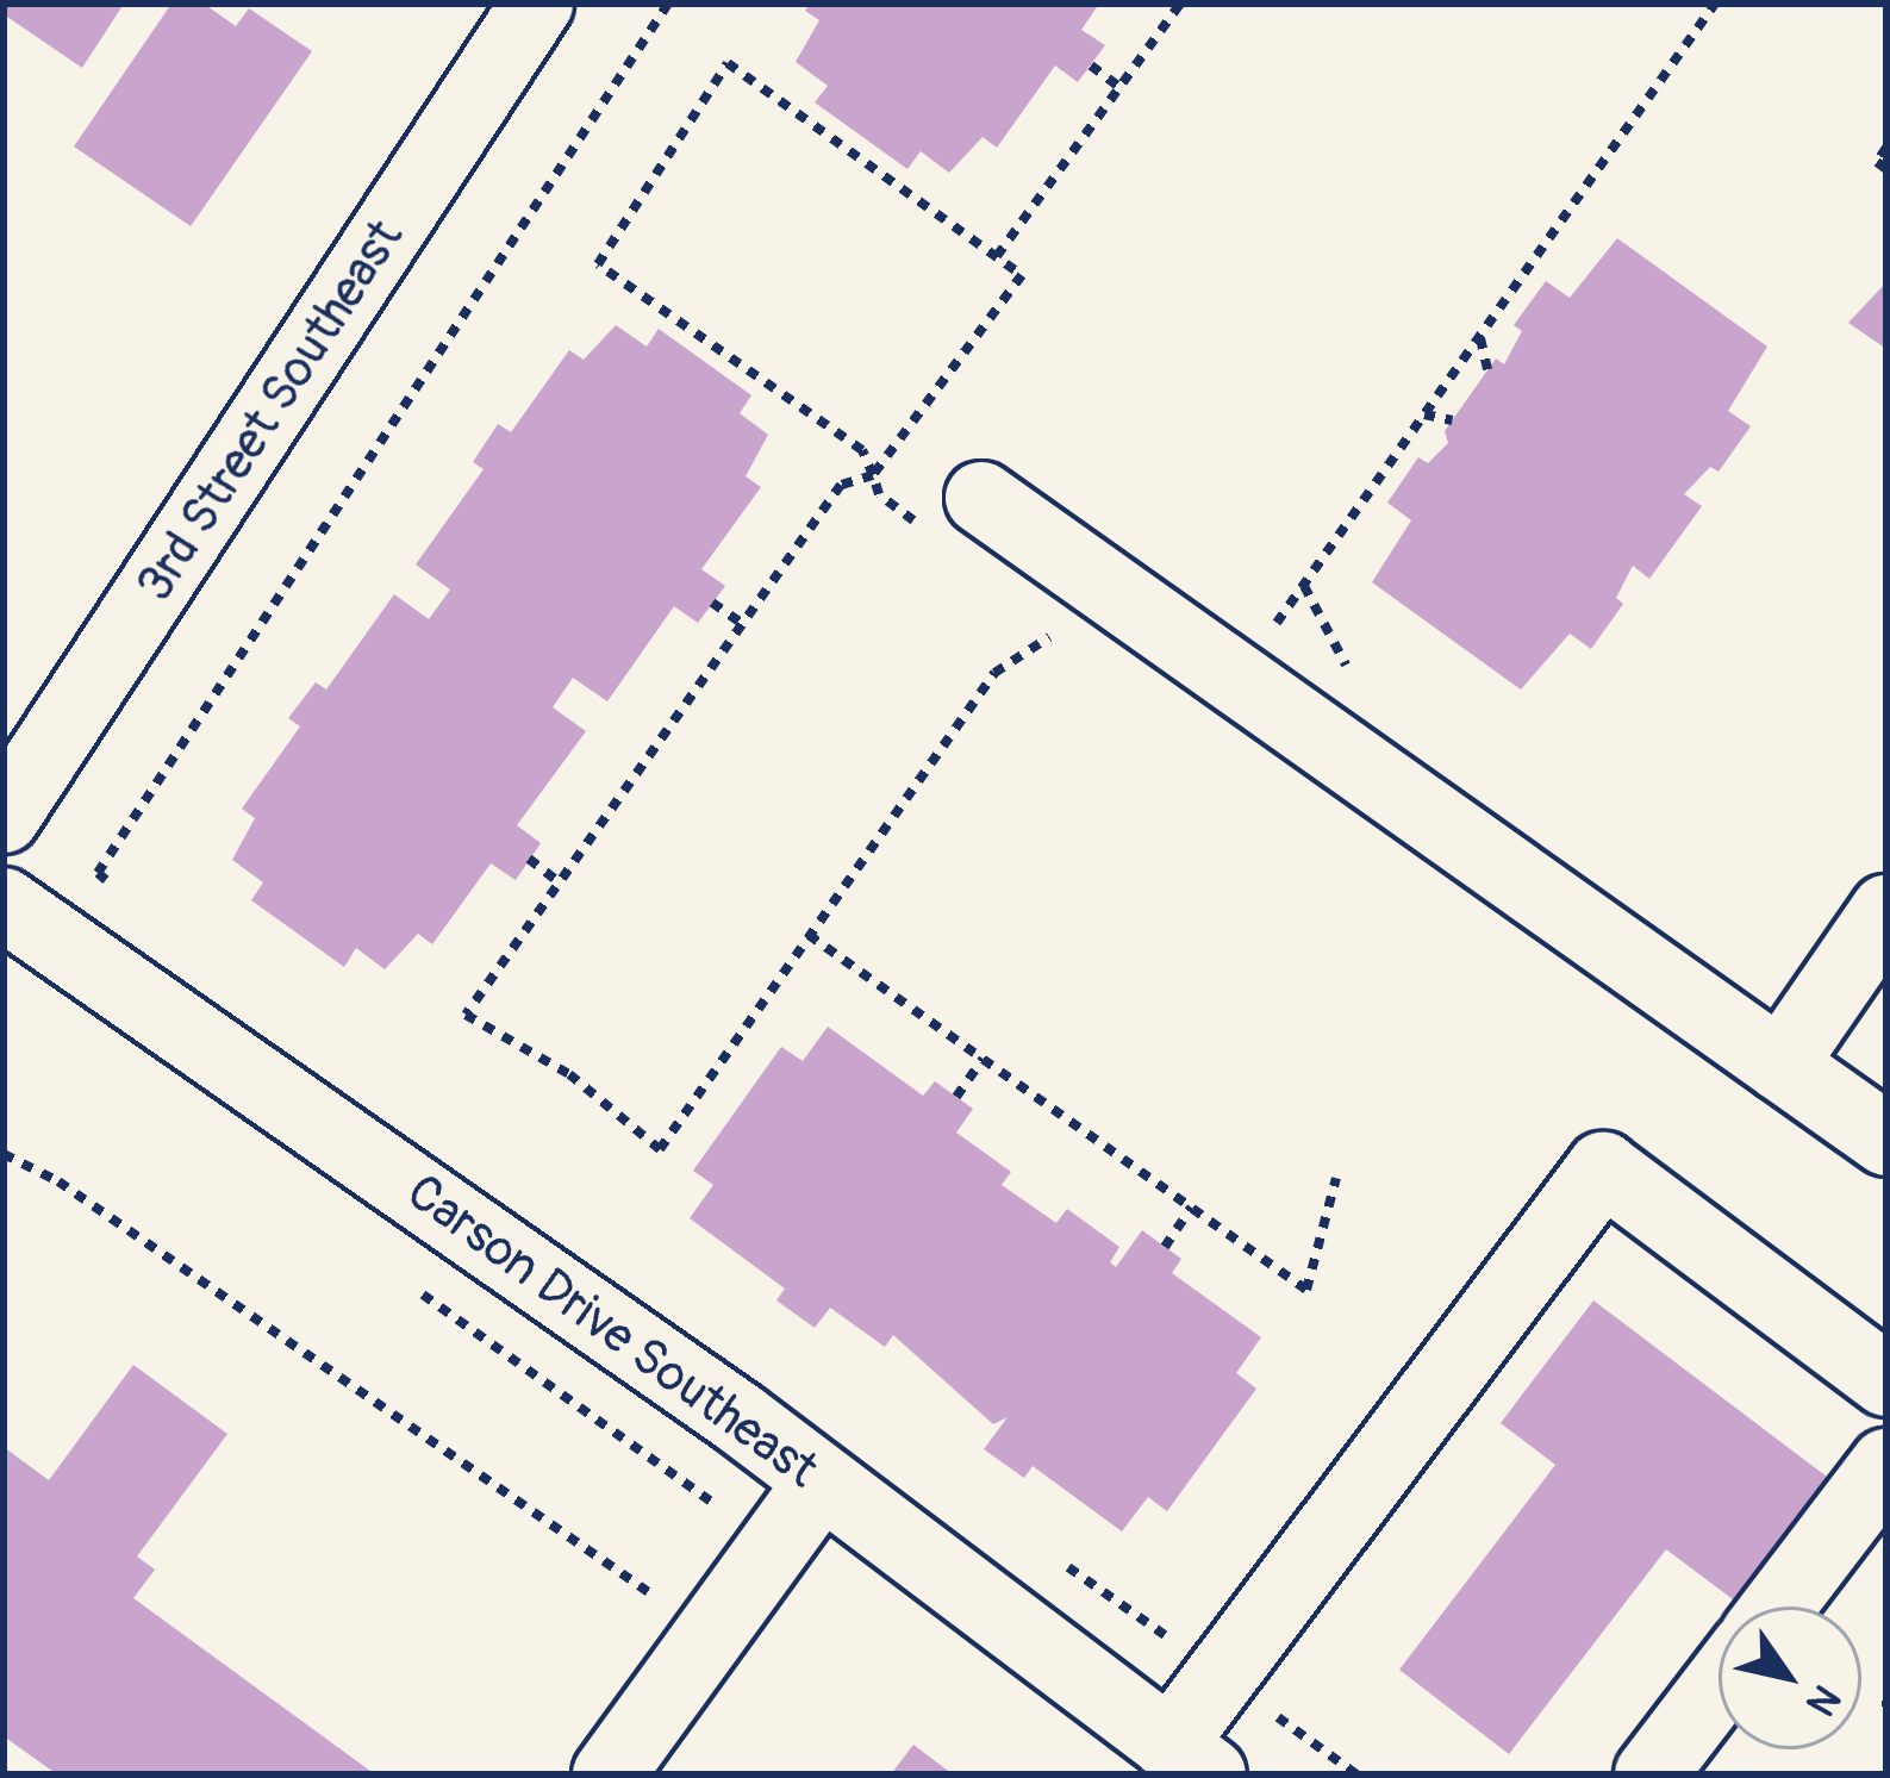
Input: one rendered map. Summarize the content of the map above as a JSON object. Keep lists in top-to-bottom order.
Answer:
{
  "streets": {
    "street": ["3rd Street Southeast", "Carson Drive Southeast"]
  },
  "north": "bottom right"
}
